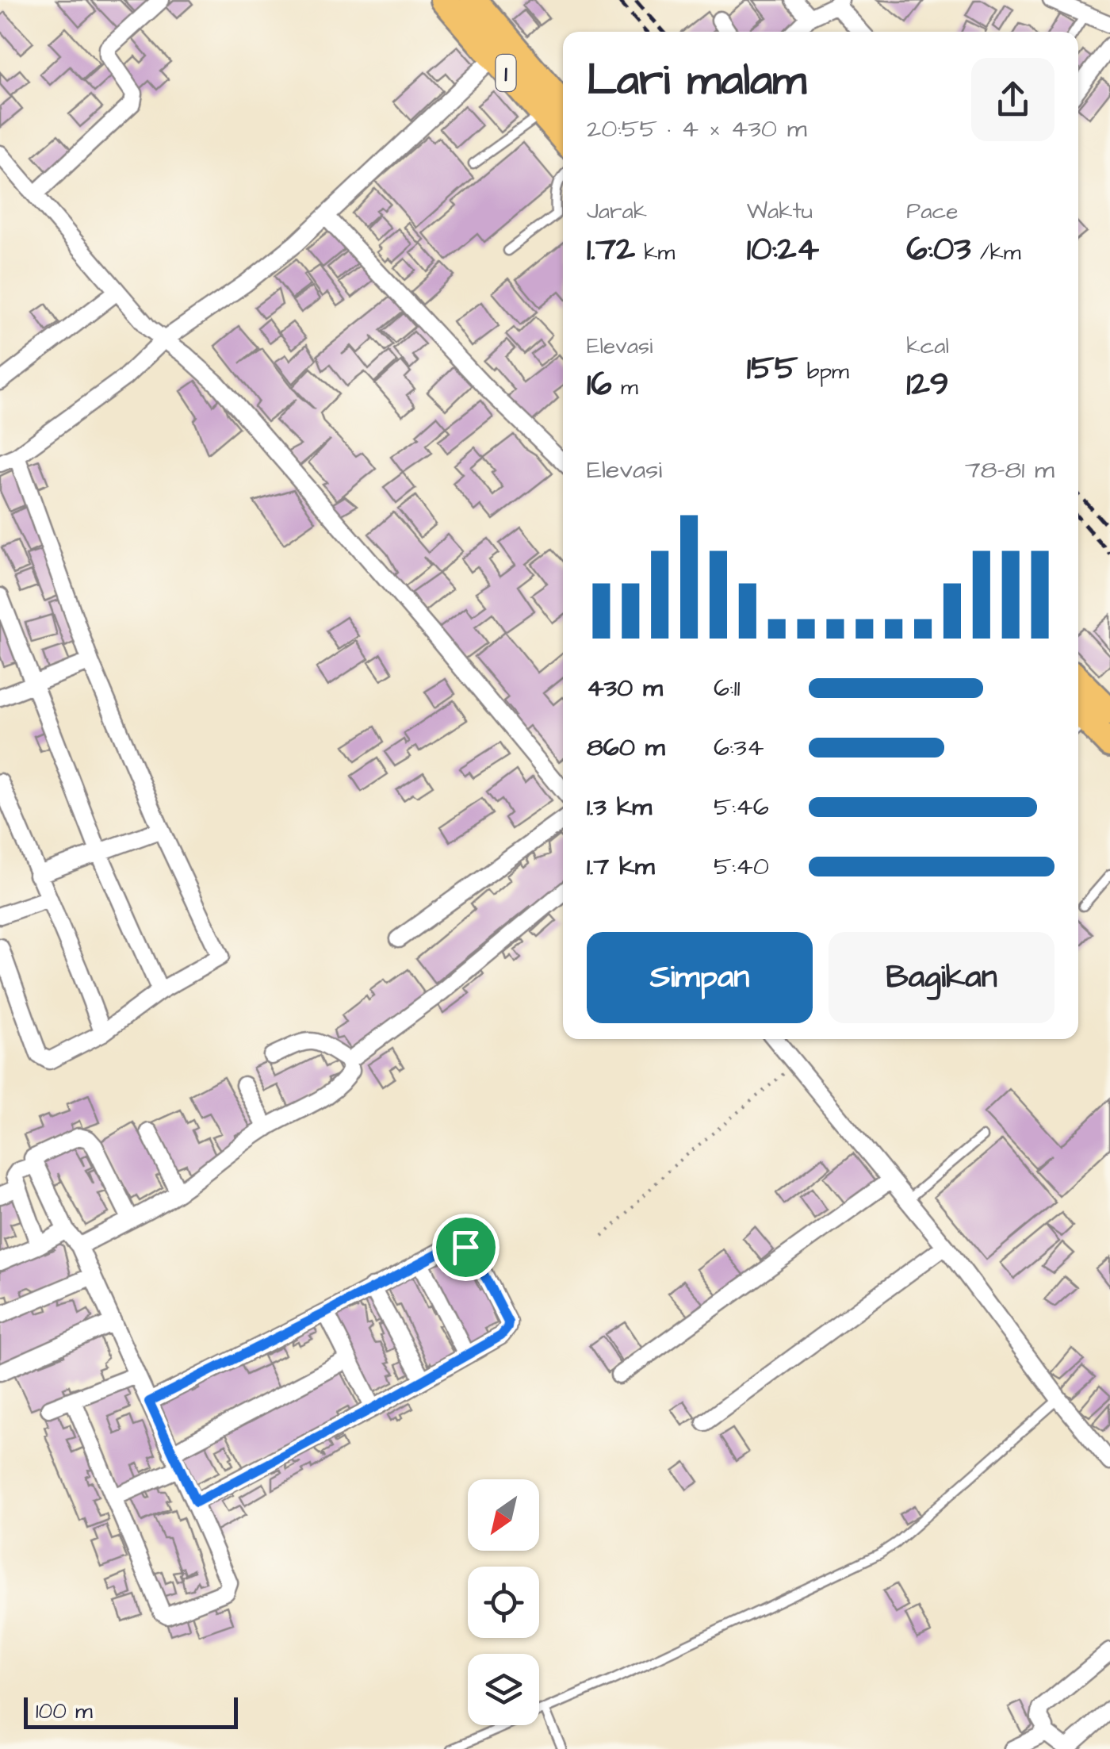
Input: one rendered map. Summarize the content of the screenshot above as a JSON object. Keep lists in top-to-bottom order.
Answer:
{
  "streets": {
    "highway": ["1"]
  },
  "scale_bar": "100 m",
  "north": "bottom left",
  "page": {
    "heading": ["Lari malam", "20:55 · 4 × 430 m"],
    "stats": [
      ["Jarak", "1.72 km"],
      ["Waktu", "10:24"],
      ["Pace", "6:03 /km"],
      ["Elevasi", "16 m"],
      ["155 bpm"],
      ["kcal", "129"]
    ],
    "chart": ["Elevasi", "78–81 m"],
    "list": [
      {
        "name": "430 m",
        "note": "6:11"
      },
      {
        "name": "860 m",
        "note": "6:34"
      },
      {
        "name": "1.3 km",
        "note": "5:46"
      },
      {
        "name": "1.7 km",
        "note": "5:40"
      }
    ],
    "buttons": ["Simpan", "Bagikan"],
    "scale": "100 m"
  }
}
